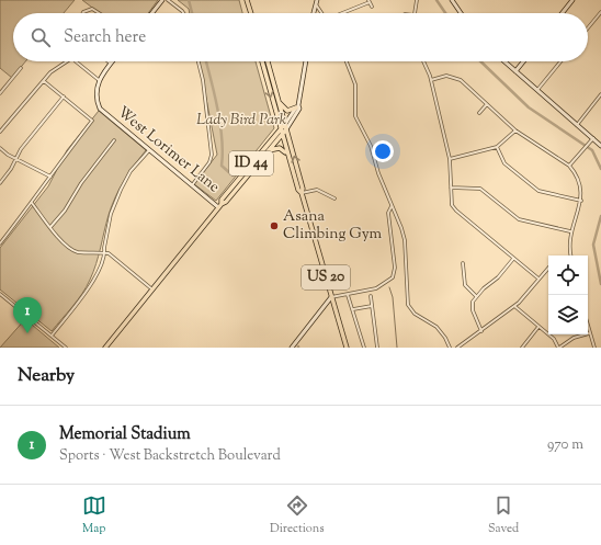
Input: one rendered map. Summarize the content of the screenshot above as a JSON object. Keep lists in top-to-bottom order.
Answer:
{
  "streets": {
    "main road": ["ID 44", "US 20"],
    "street": ["West Lorimer Lane"]
  },
  "crossings": [
    ["West Lorimer Lane", "ID 44"],
    ["ID 44", "US 20"]
  ],
  "parks": ["Lady Bird Park"],
  "places": ["Asana Climbing Gym"],
  "page": {
    "search": "Search here",
    "pins": "1",
    "heading": "Nearby",
    "list": [
      {
        "mark": "1",
        "name": "Memorial Stadium",
        "note": "Sports · West Backstretch Boulevard",
        "value": "970 m"
      }
    ],
    "nav": ["Map", "Directions", "Saved"]
  }
}
